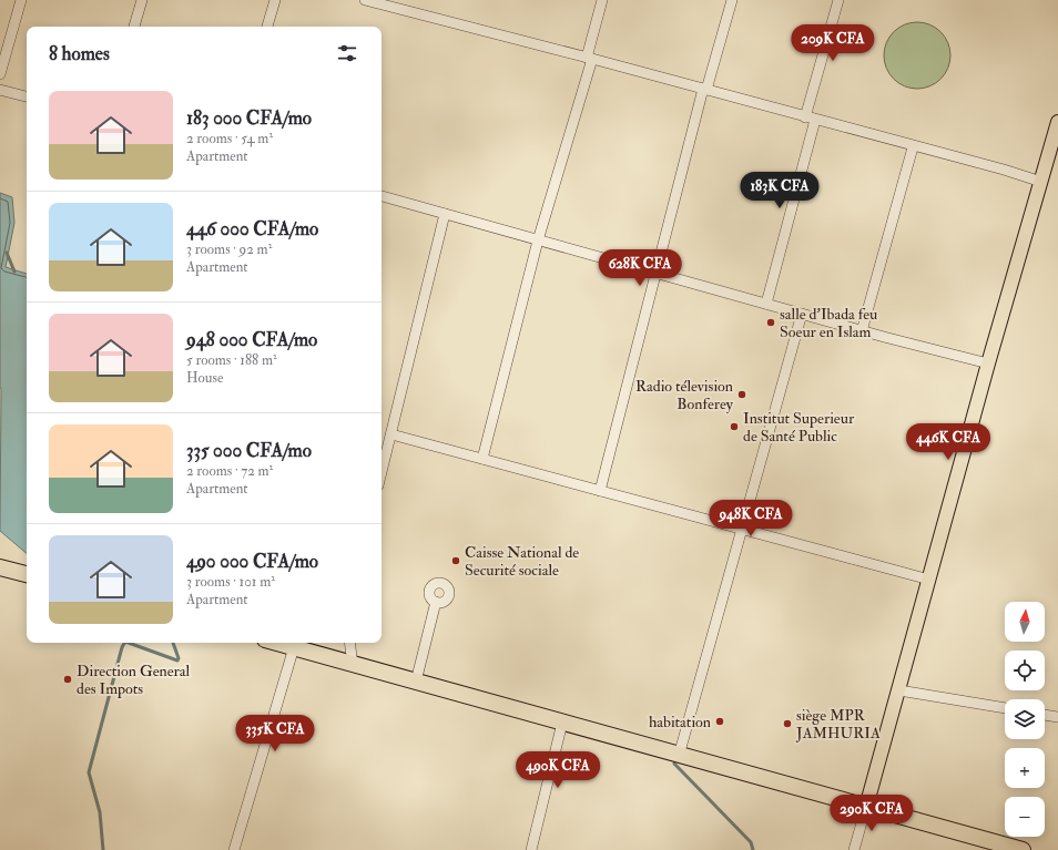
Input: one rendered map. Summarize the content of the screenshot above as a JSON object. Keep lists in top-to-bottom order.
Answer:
{
  "places": [
    "salle d'Ibada feu Soeur en Islam",
    "Radio télevision Bonferey",
    "Institut Superieur de Santé Public",
    "Caisse National de Securité sociale",
    "Direction General des Impots",
    "habitation",
    "siège MPR JAMHURIA"
  ],
  "north": "top",
  "page": {
    "price": [
      "209K CFA",
      "183K CFA",
      "628K CFA",
      "446K CFA",
      "948K CFA",
      "335K CFA",
      "490K CFA",
      "290K CFA"
    ],
    "heading": "8 homes",
    "list": [
      {
        "name": "183 000 CFA/mo",
        "note": "2 rooms · 54 m² · Apartment"
      },
      {
        "name": "446 000 CFA/mo",
        "note": "3 rooms · 92 m² · Apartment"
      },
      {
        "name": "948 000 CFA/mo",
        "note": "5 rooms · 188 m² · House"
      },
      {
        "name": "335 000 CFA/mo",
        "note": "2 rooms · 72 m² · Apartment"
      },
      {
        "name": "490 000 CFA/mo",
        "note": "3 rooms · 101 m² · Apartment"
      }
    ],
    "map_buttons": ["+", "−"]
  }
}
